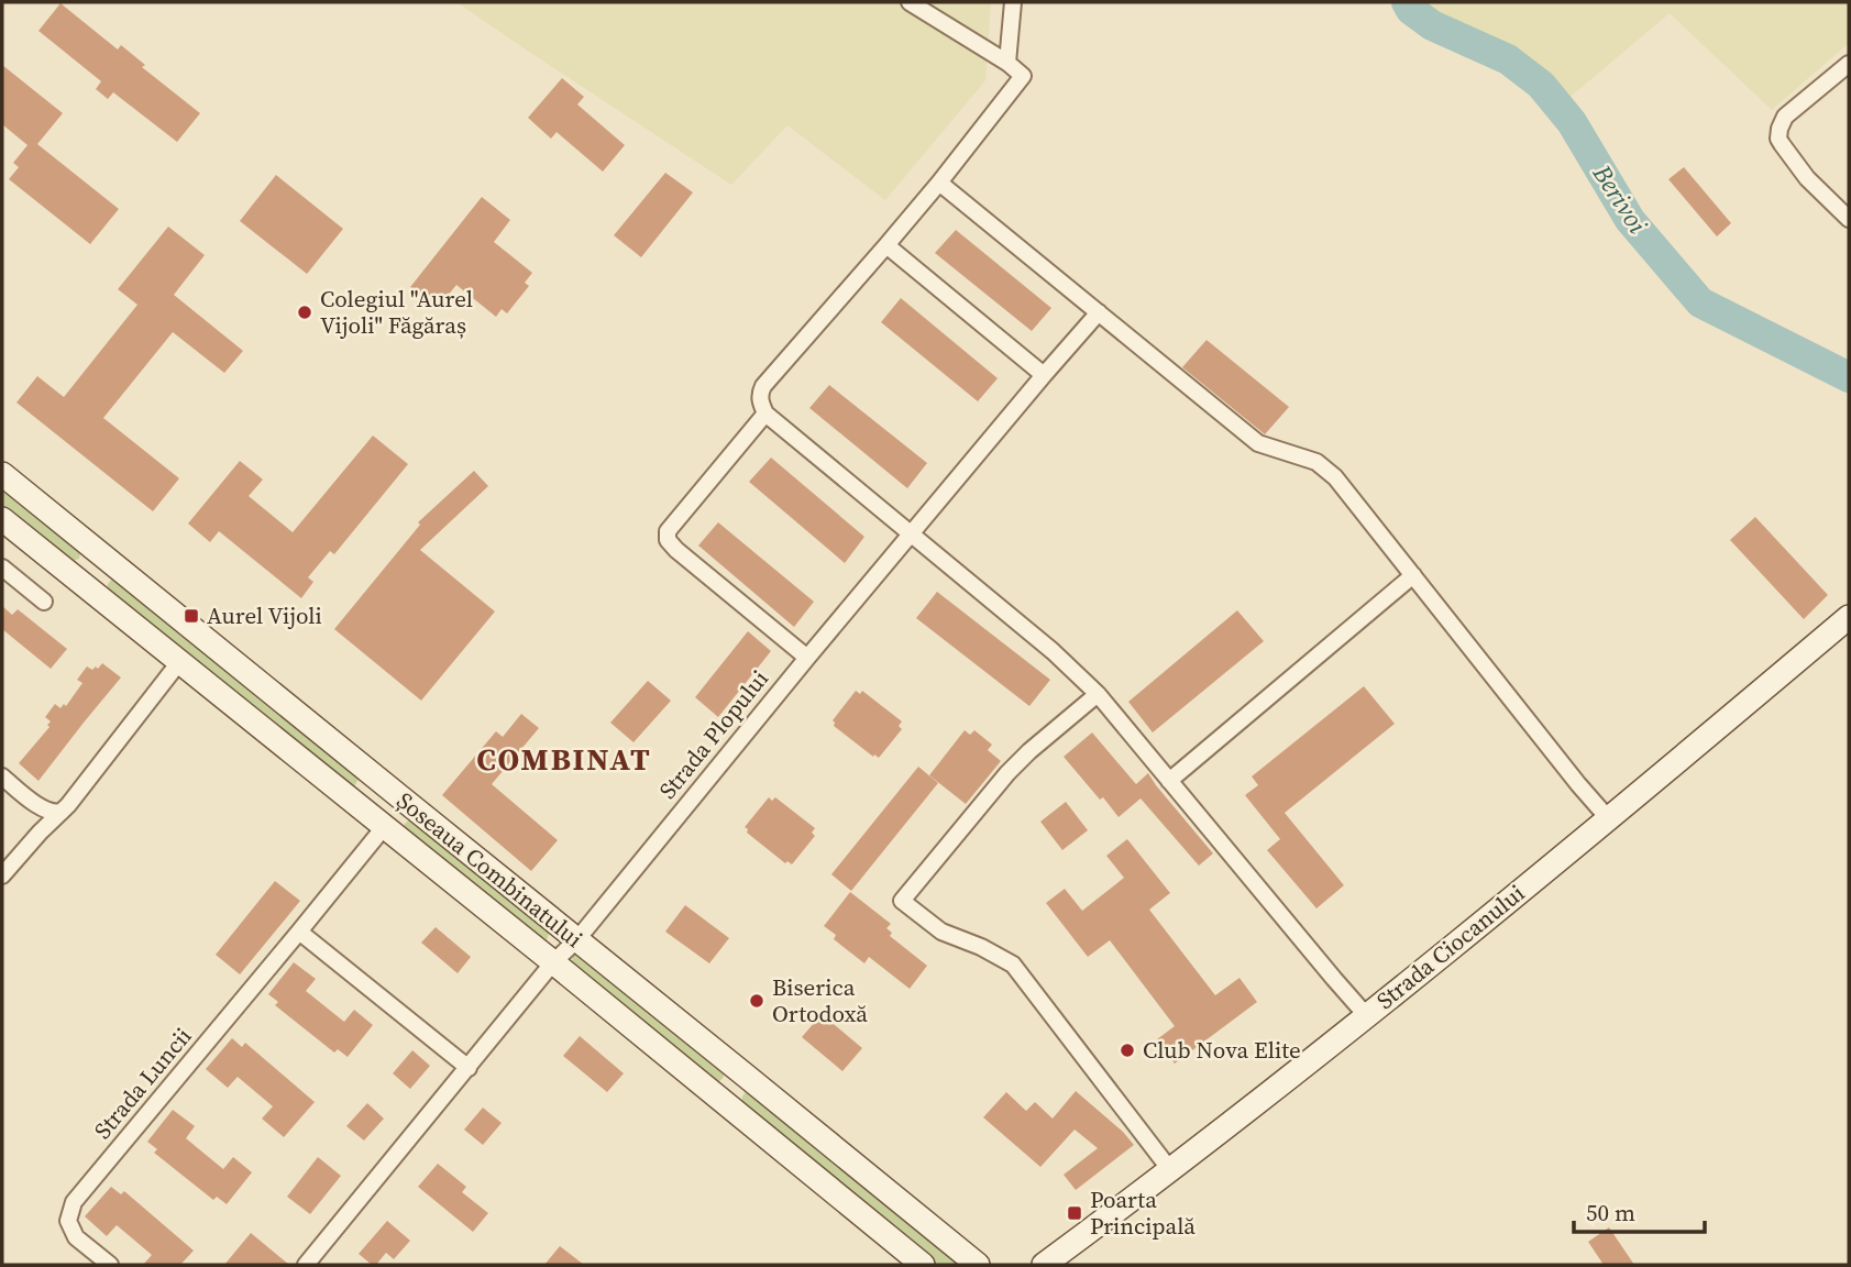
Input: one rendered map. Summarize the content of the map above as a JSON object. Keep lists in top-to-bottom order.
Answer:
{
  "streets": {
    "main road": ["Șoseaua Combinatului", "Strada Ciocanului"],
    "street": ["Strada Plopului", "Strada Luncii"]
  },
  "crossings": [
    ["Strada Plopului", "Șoseaua Combinatului"],
    ["Șoseaua Combinatului", "Strada Luncii"]
  ],
  "districts": ["COMBINAT"],
  "water": ["Berivoi"],
  "places": {
    "other": ["Colegiul \"Aurel Vijoli\" Făgăraș", "Biserica Ortodoxă", "Club Nova Elite"],
    "transit": ["Aurel Vijoli", "Poarta Principală"]
  },
  "scale_bar": "50 m"
}
